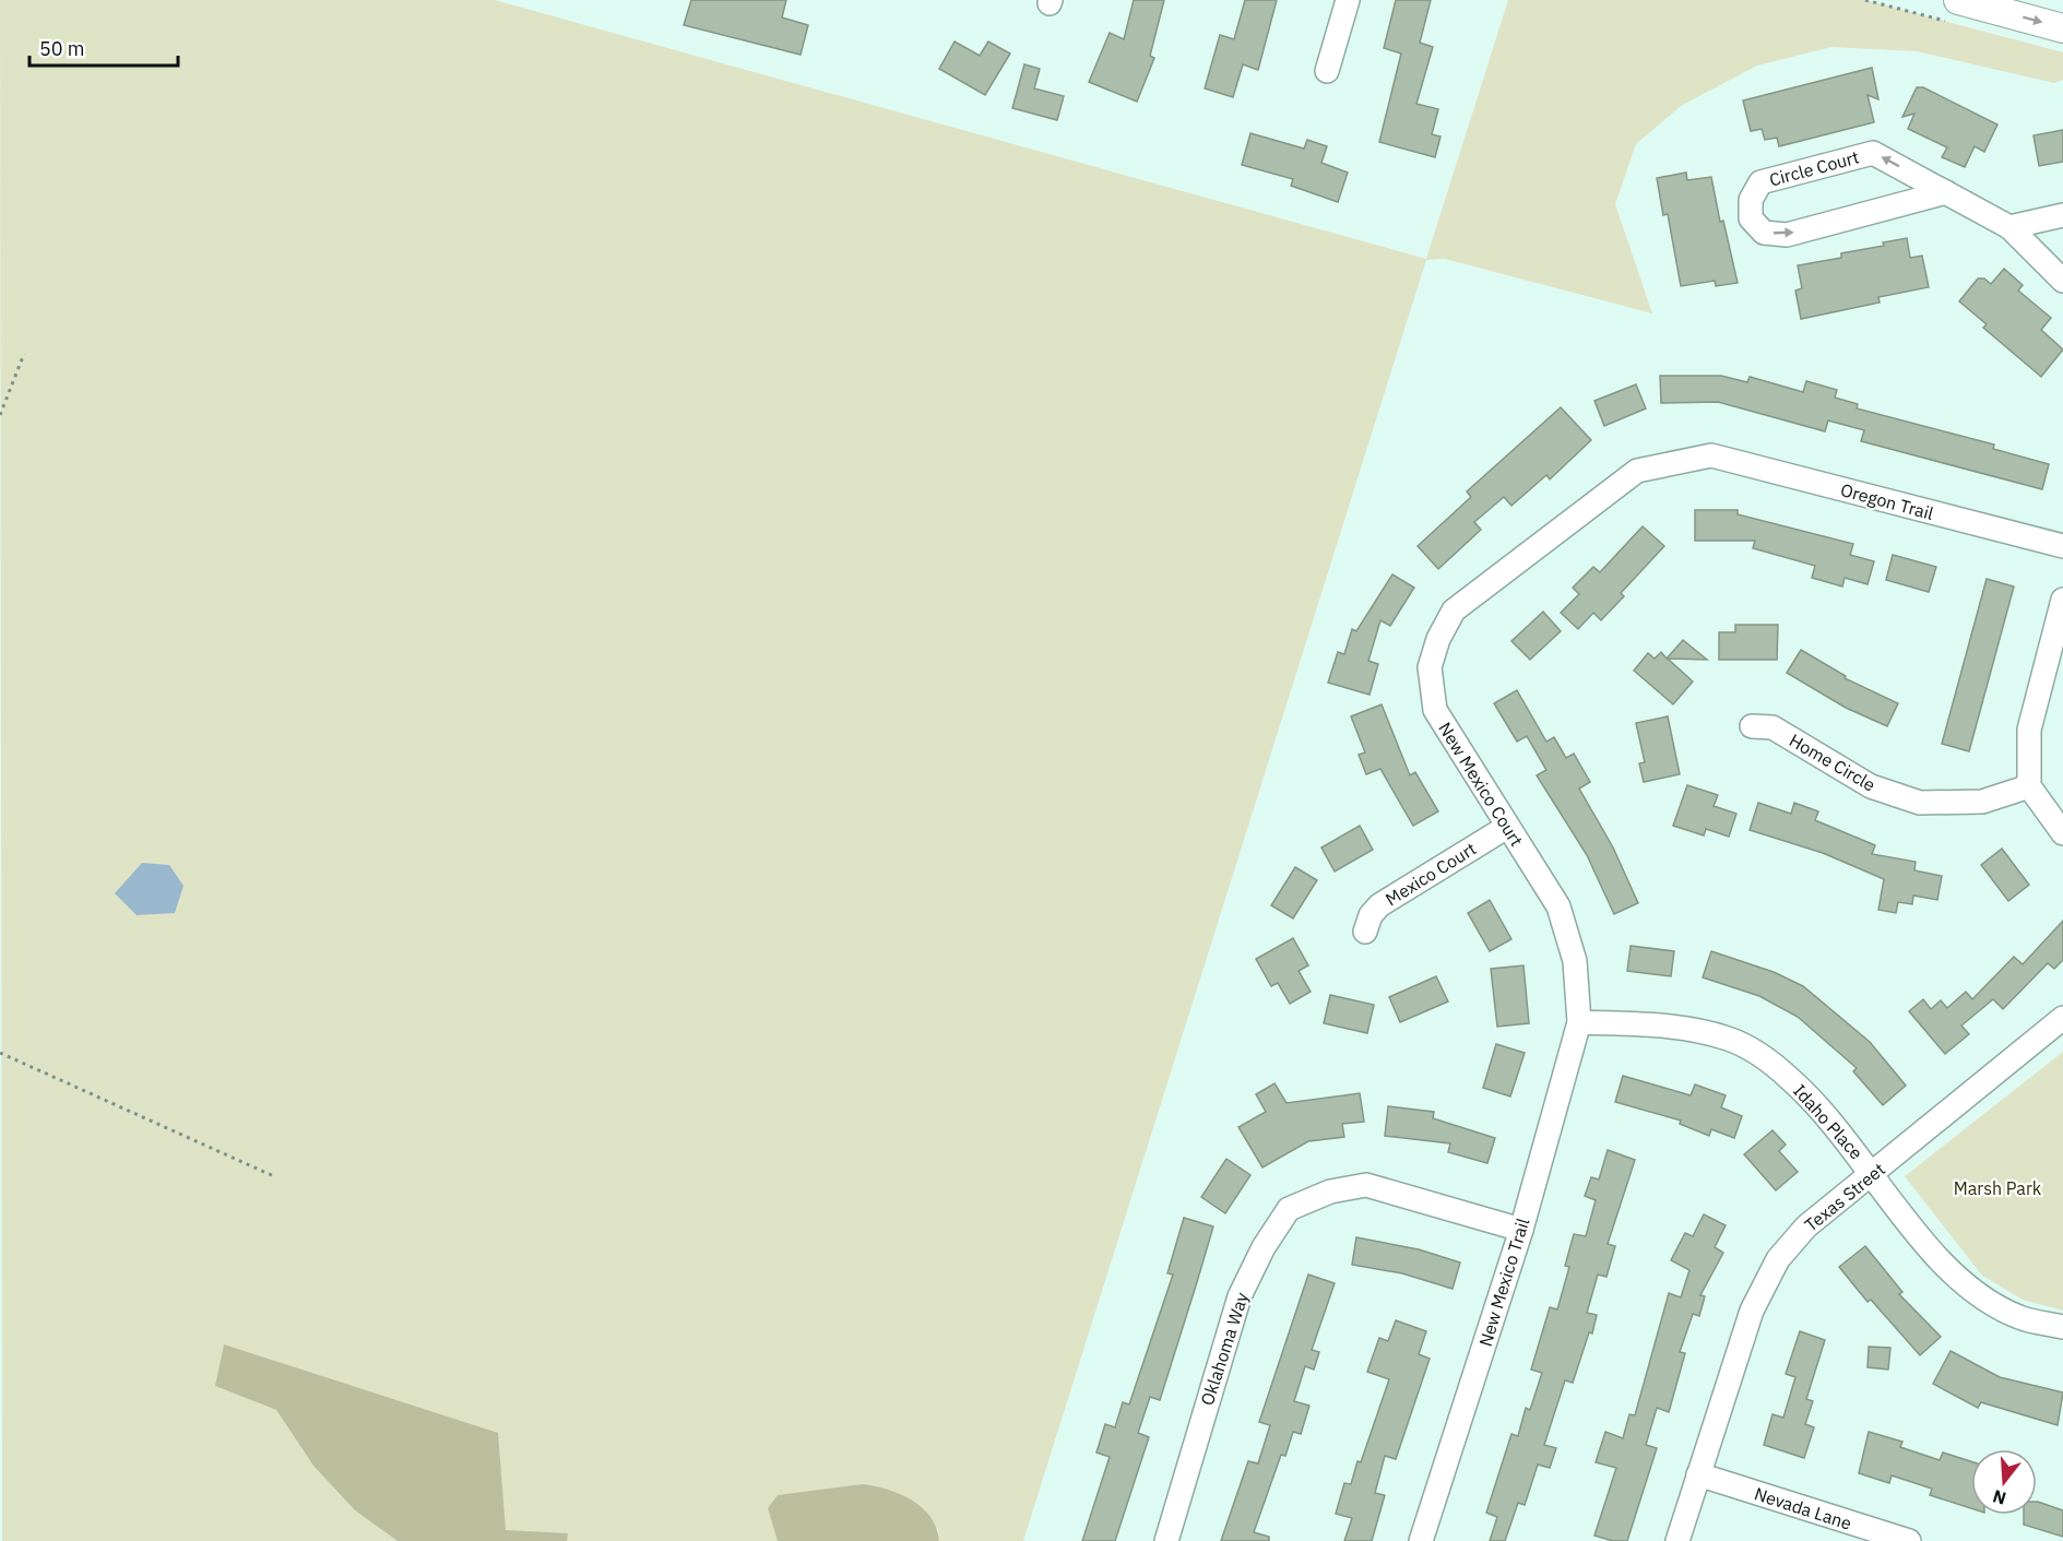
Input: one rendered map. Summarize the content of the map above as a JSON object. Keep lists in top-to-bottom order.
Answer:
{
  "streets": {
    "street": [
      "Circle Court",
      "Oregon Trail",
      "Home Circle",
      "New Mexico Court",
      "Mexico Court",
      "Idaho Place",
      "Texas Street",
      "New Mexico Trail",
      "Oklahoma Way",
      "Nevada Lane"
    ]
  },
  "crossings": [
    ["Oregon Trail", "New Mexico Court"],
    ["New Mexico Court", "Mexico Court"],
    ["New Mexico Court", "Idaho Place"],
    ["New Mexico Court", "New Mexico Trail"],
    ["Idaho Place", "Texas Street"],
    ["Idaho Place", "New Mexico Trail"],
    ["Texas Street", "Nevada Lane"],
    ["New Mexico Trail", "Oklahoma Way"]
  ],
  "parks": ["Marsh Park"],
  "scale_bar": "50 m",
  "north": "bottom"
}
